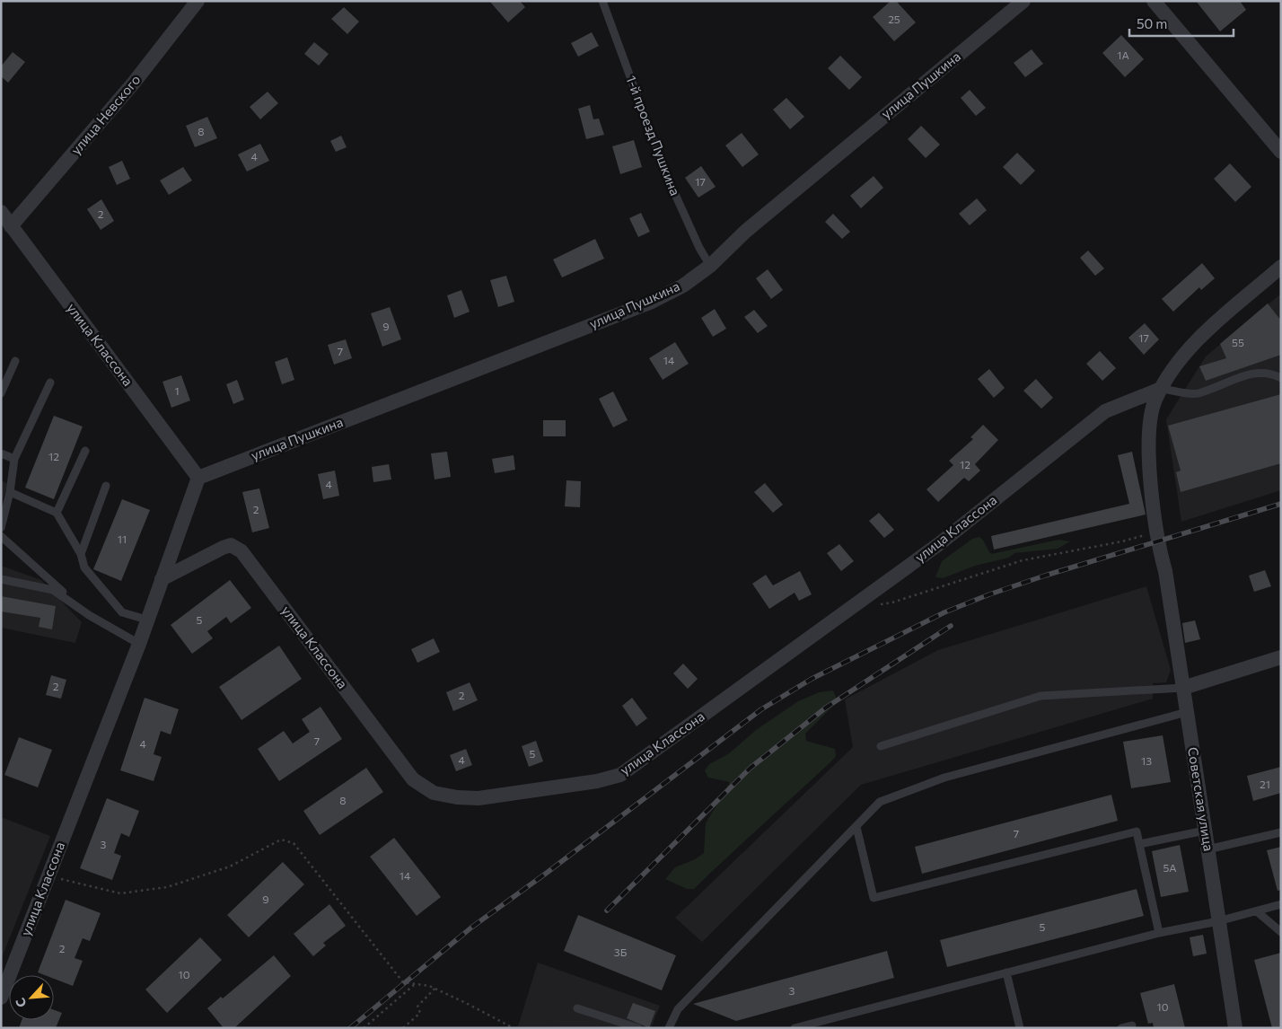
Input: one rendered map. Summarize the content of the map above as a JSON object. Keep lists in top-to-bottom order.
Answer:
{
  "streets": {
    "street": [
      "улица Пушкина",
      "улица Невского",
      "улица Классона",
      "Советская улица"
    ],
    "lane": ["1-й проезд Пушкина"]
  },
  "crossings": [
    ["улица Пушкина", "1-й проезд Пушкина"],
    ["улица Пушкина", "улица Классона"],
    ["улица Невского", "улица Классона"],
    ["улица Классона", "Советская улица"]
  ],
  "house_numbers": [
    "25",
    "1А",
    "8",
    "4",
    "17",
    "2",
    "9",
    "17",
    "55",
    "7",
    "14",
    "1",
    "12",
    "12",
    "4",
    "2",
    "11",
    "5",
    "2",
    "2",
    "7",
    "4",
    "5",
    "4",
    "13",
    "21",
    "8",
    "7",
    "3",
    "5А",
    "14",
    "9",
    "5",
    "2",
    "3Б",
    "10",
    "3",
    "10"
  ],
  "scale_bar": "50 m",
  "north": "bottom left"
}
